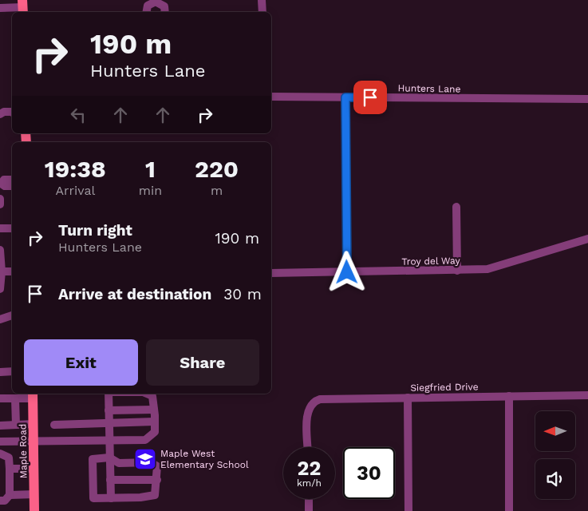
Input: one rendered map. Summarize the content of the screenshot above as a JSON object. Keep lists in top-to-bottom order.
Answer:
{
  "streets": {
    "main road": ["Maple Road"],
    "street": ["Hunters Lane", "Troy del Way", "Siegfried Drive"]
  },
  "places": {
    "school or university": ["Maple West Elementary School"]
  },
  "north": "left",
  "page": {
    "turn": ["190 m", "Hunters Lane"],
    "eta": [
      "19:38",
      "Arrival",
      "1",
      "min",
      "220",
      "m"
    ],
    "list": [
      {
        "name": "Turn right",
        "note": "Hunters Lane",
        "value": "190 m"
      },
      {
        "name": "Arrive at destination",
        "value": "30 m"
      }
    ],
    "buttons": ["Exit", "Share"],
    "speed": "22 km/h",
    "limit": "30"
  }
}
